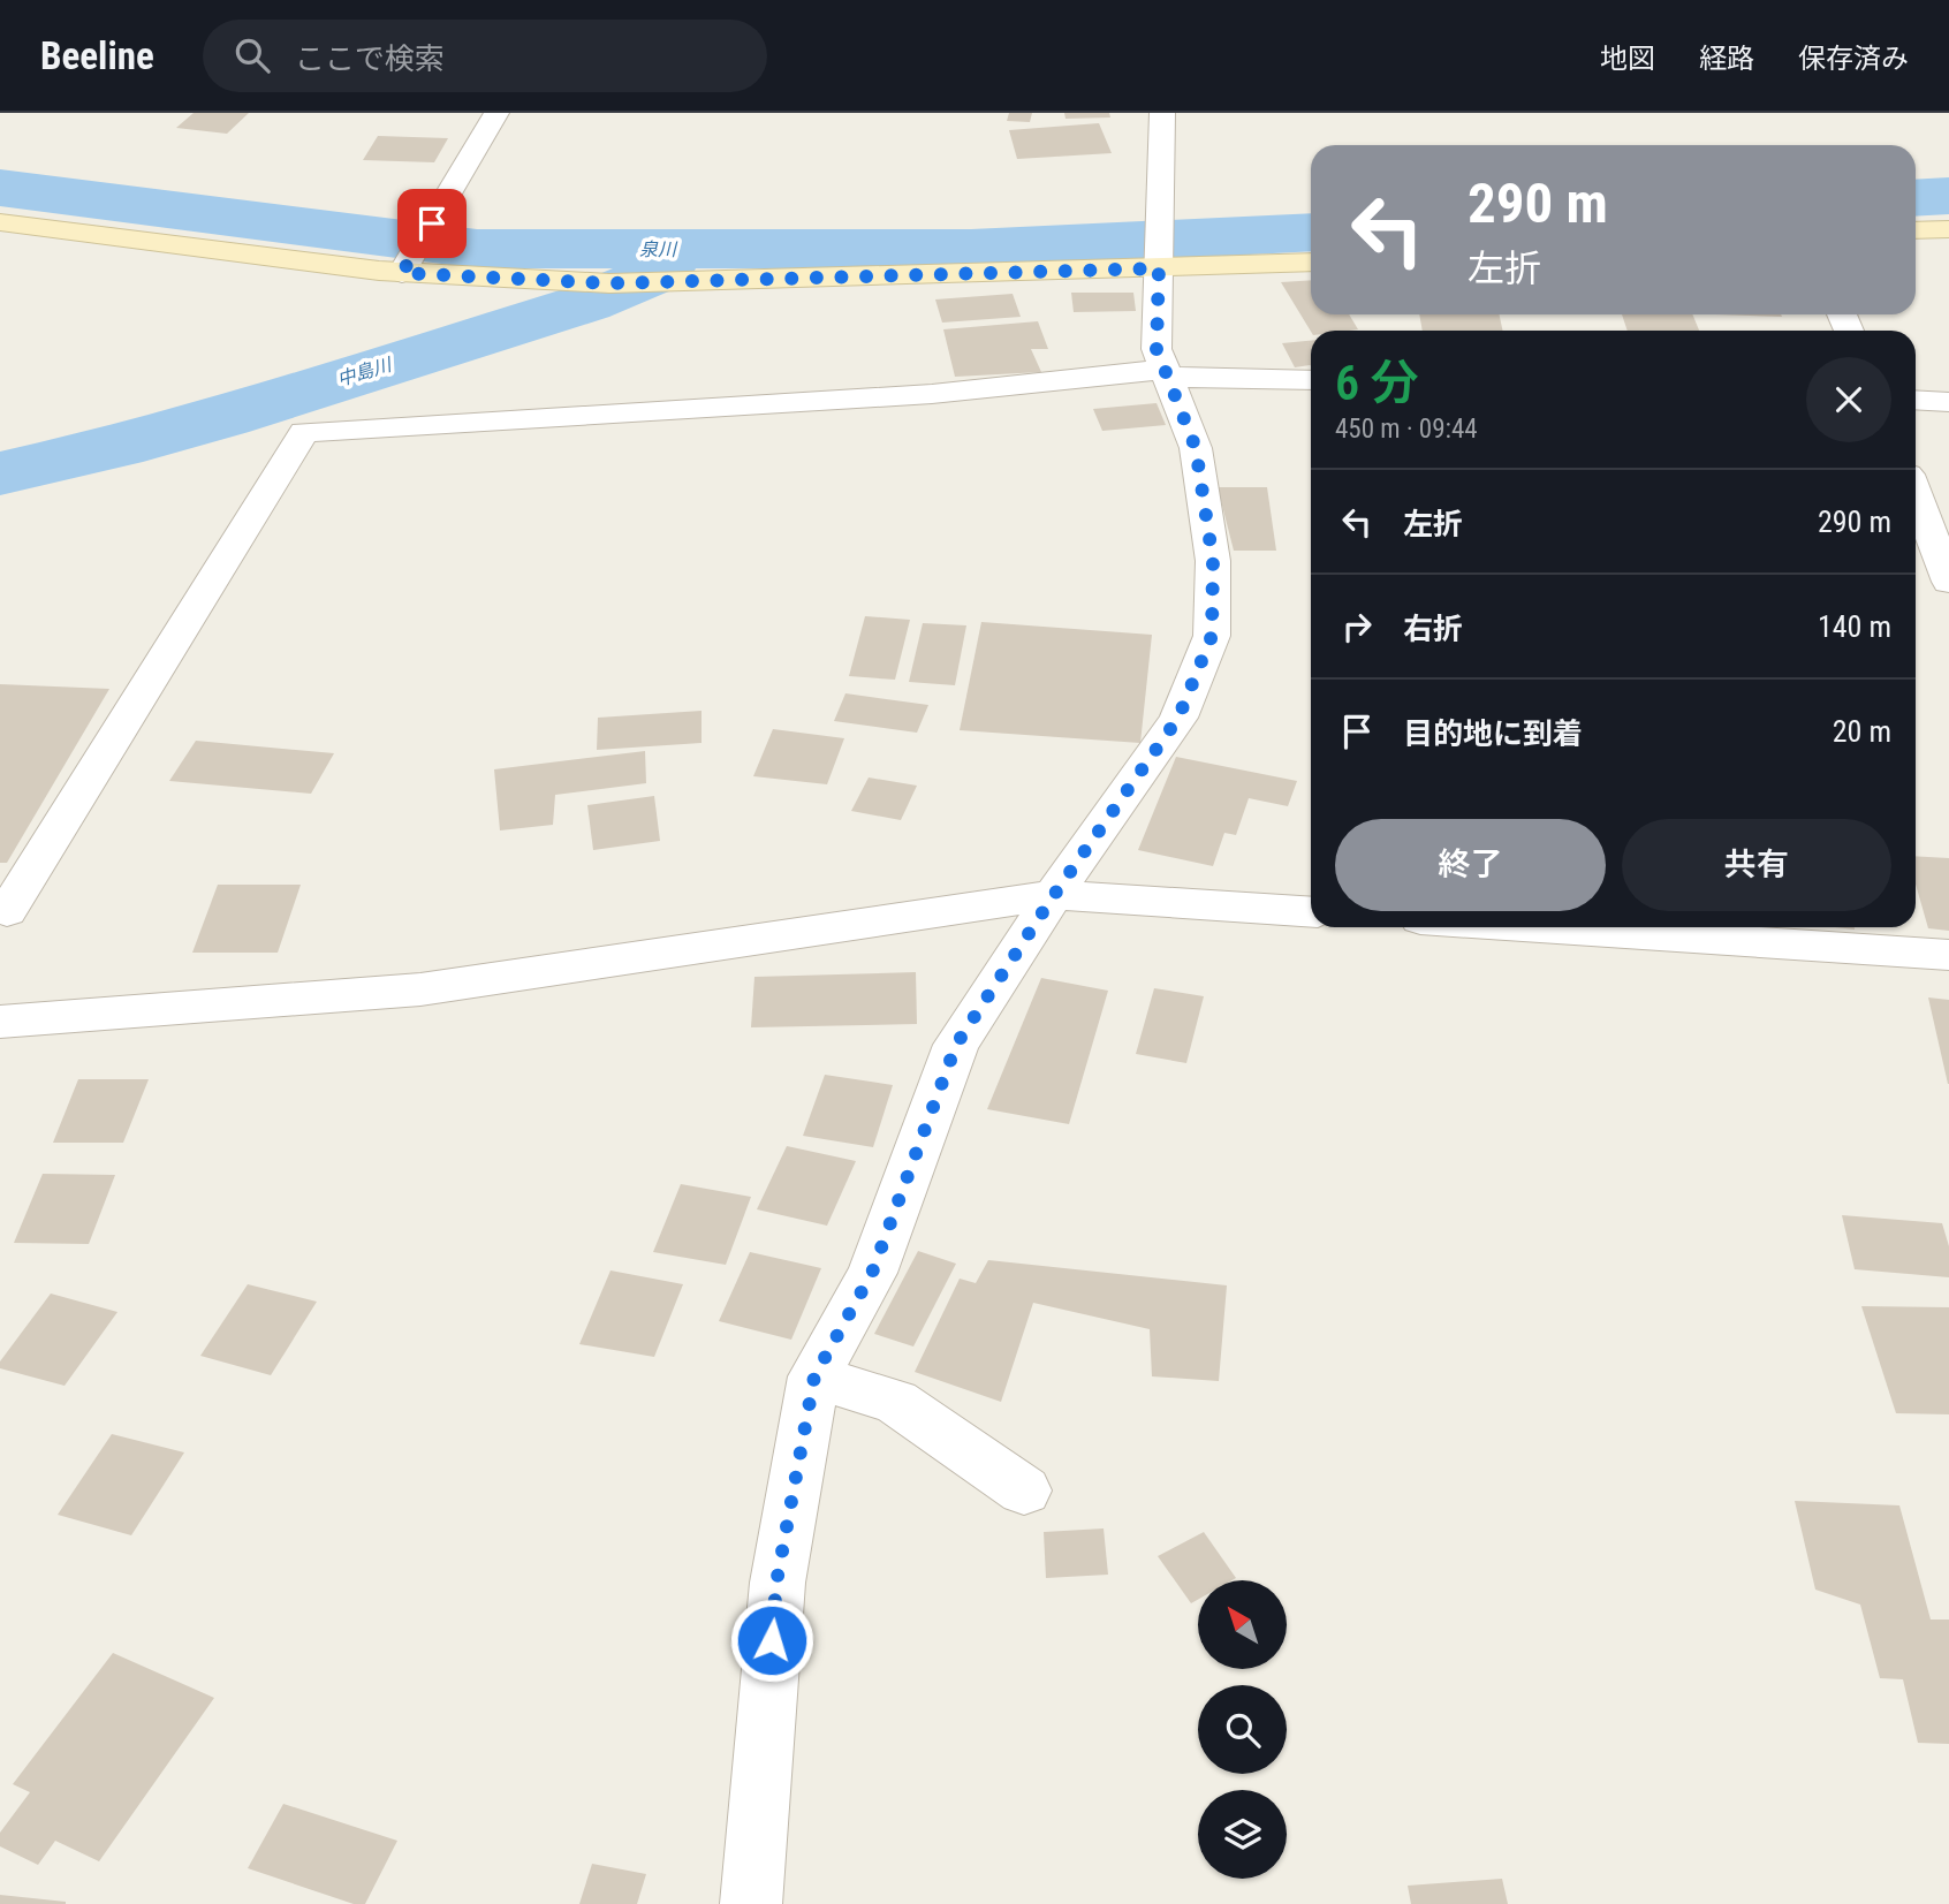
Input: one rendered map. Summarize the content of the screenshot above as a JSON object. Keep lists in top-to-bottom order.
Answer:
{
  "water": ["泉川", "中島川"],
  "north": "top left",
  "page": {
    "header": "Beeline",
    "search": "ここで検索",
    "nav": ["地図", "経路", "保存済み"],
    "turn": ["290 m", "左折"],
    "heading": ["6 分", "450 m · 09:44"],
    "list": [
      {
        "name": "左折",
        "value": "290 m"
      },
      {
        "name": "右折",
        "value": "140 m"
      },
      {
        "name": "目的地に到着",
        "value": "20 m"
      }
    ],
    "buttons": ["終了", "共有"]
  }
}
